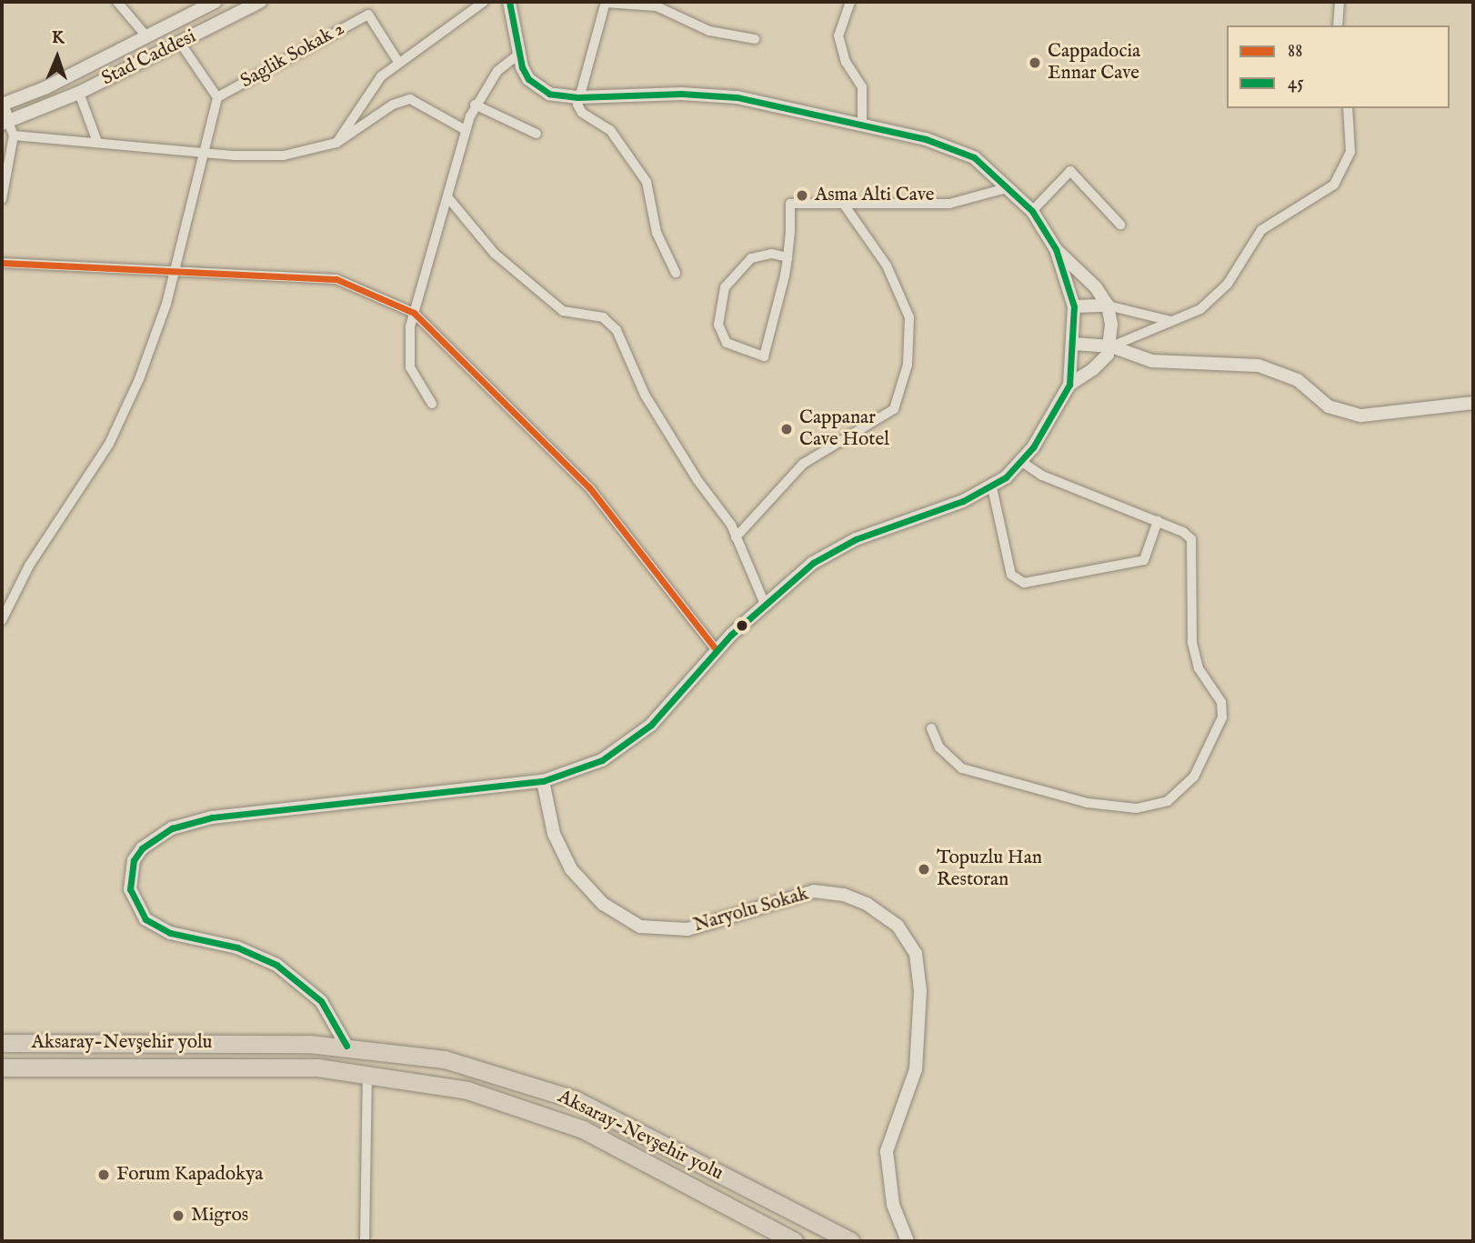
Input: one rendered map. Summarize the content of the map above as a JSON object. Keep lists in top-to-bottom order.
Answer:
{
  "streets": {
    "highway": ["Aksaray-Nevşehir yolu"],
    "street": ["Saglik Sokak 2", "Stad Caddesi", "Naryolu Sokak"]
  },
  "places": [
    "Cappadocia Ennar Cave",
    "Asma Alti Cave",
    "Cappanar Cave Hotel",
    "Topuzlu Han Restoran",
    "Forum Kapadokya",
    "Migros"
  ],
  "lines": ["transit line 45", "transit line 88"],
  "legend": ["88", "45"],
  "north": "top"
}
